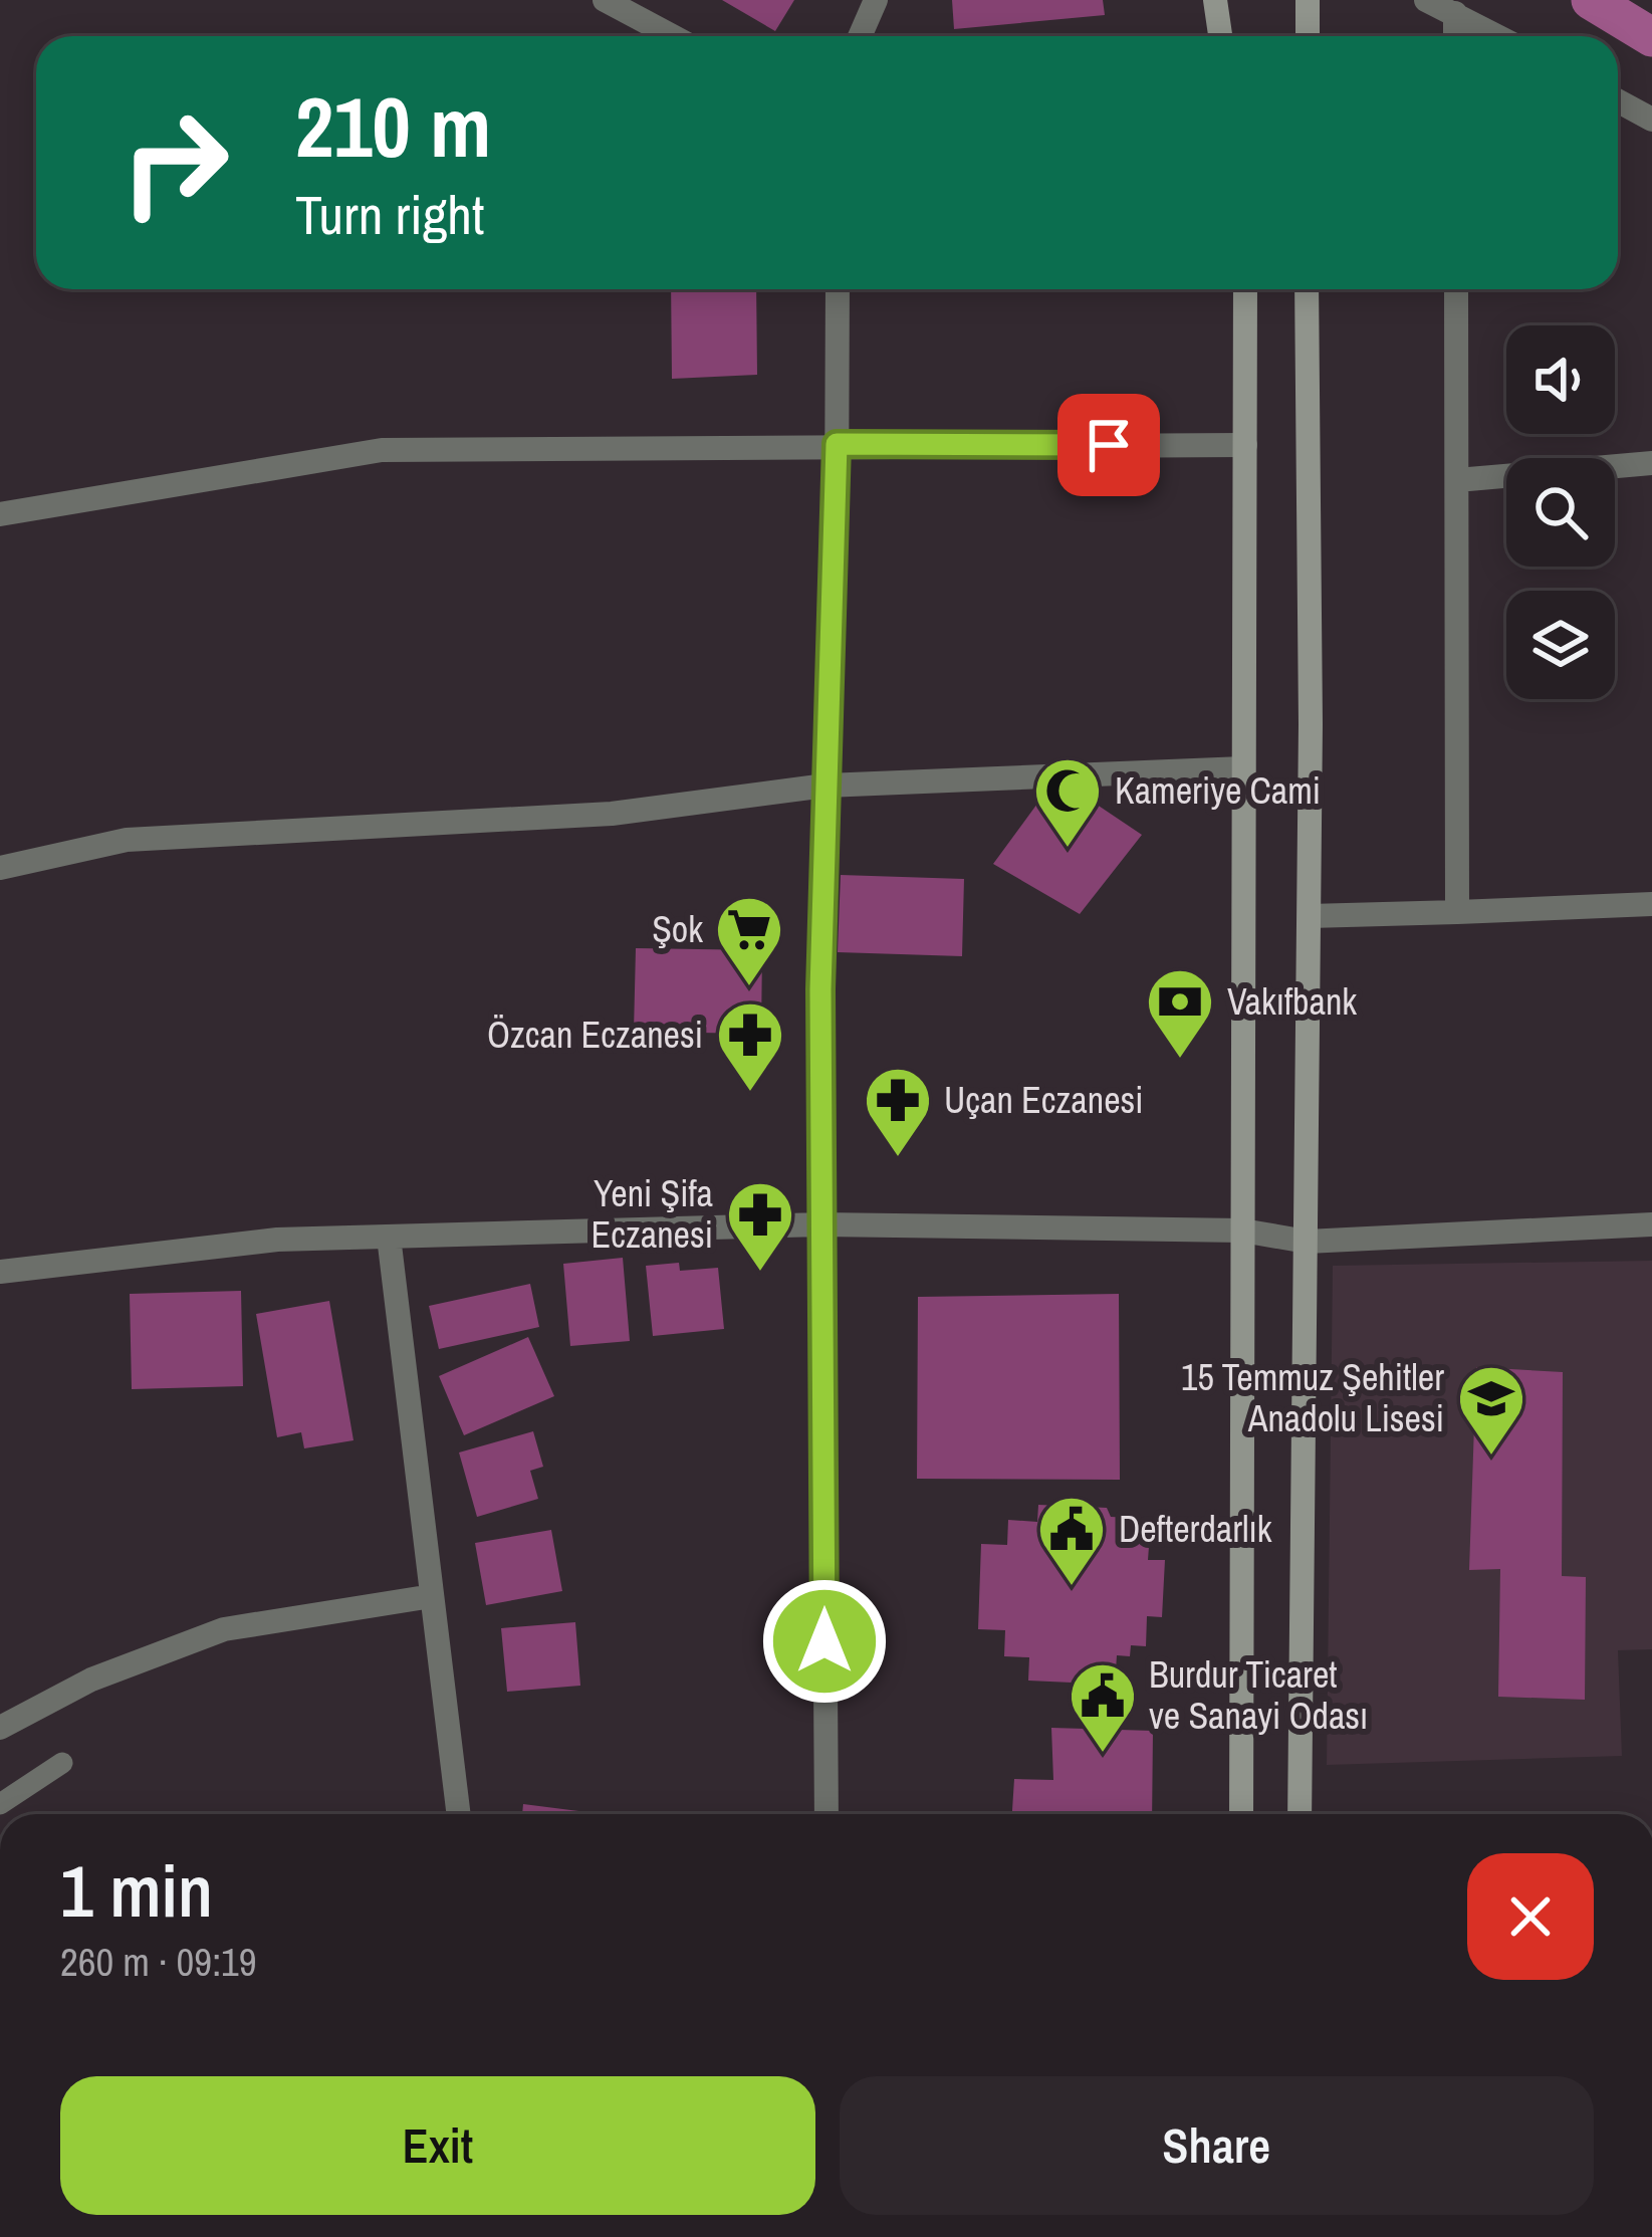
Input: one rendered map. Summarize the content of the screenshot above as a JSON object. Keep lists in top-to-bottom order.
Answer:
{
  "places": {
    "mosque": ["Kameriye Cami"],
    "supermarket": ["Şok"],
    "bank": ["Vakıfbank"],
    "pharmacy": ["Özcan Eczanesi", "Uçan Eczanesi", "Yeni Şifa Eczanesi"],
    "school or university": ["15 Temmuz Şehitler Anadolu Lisesi"],
    "public building": ["Defterdarlık", "Burdur Ticaret ve Sanayi Odası"]
  },
  "page": {
    "turn": ["210 m", "Turn right"],
    "heading": ["1 min", "260 m · 09:19"],
    "buttons": ["Exit", "Share"]
  }
}
